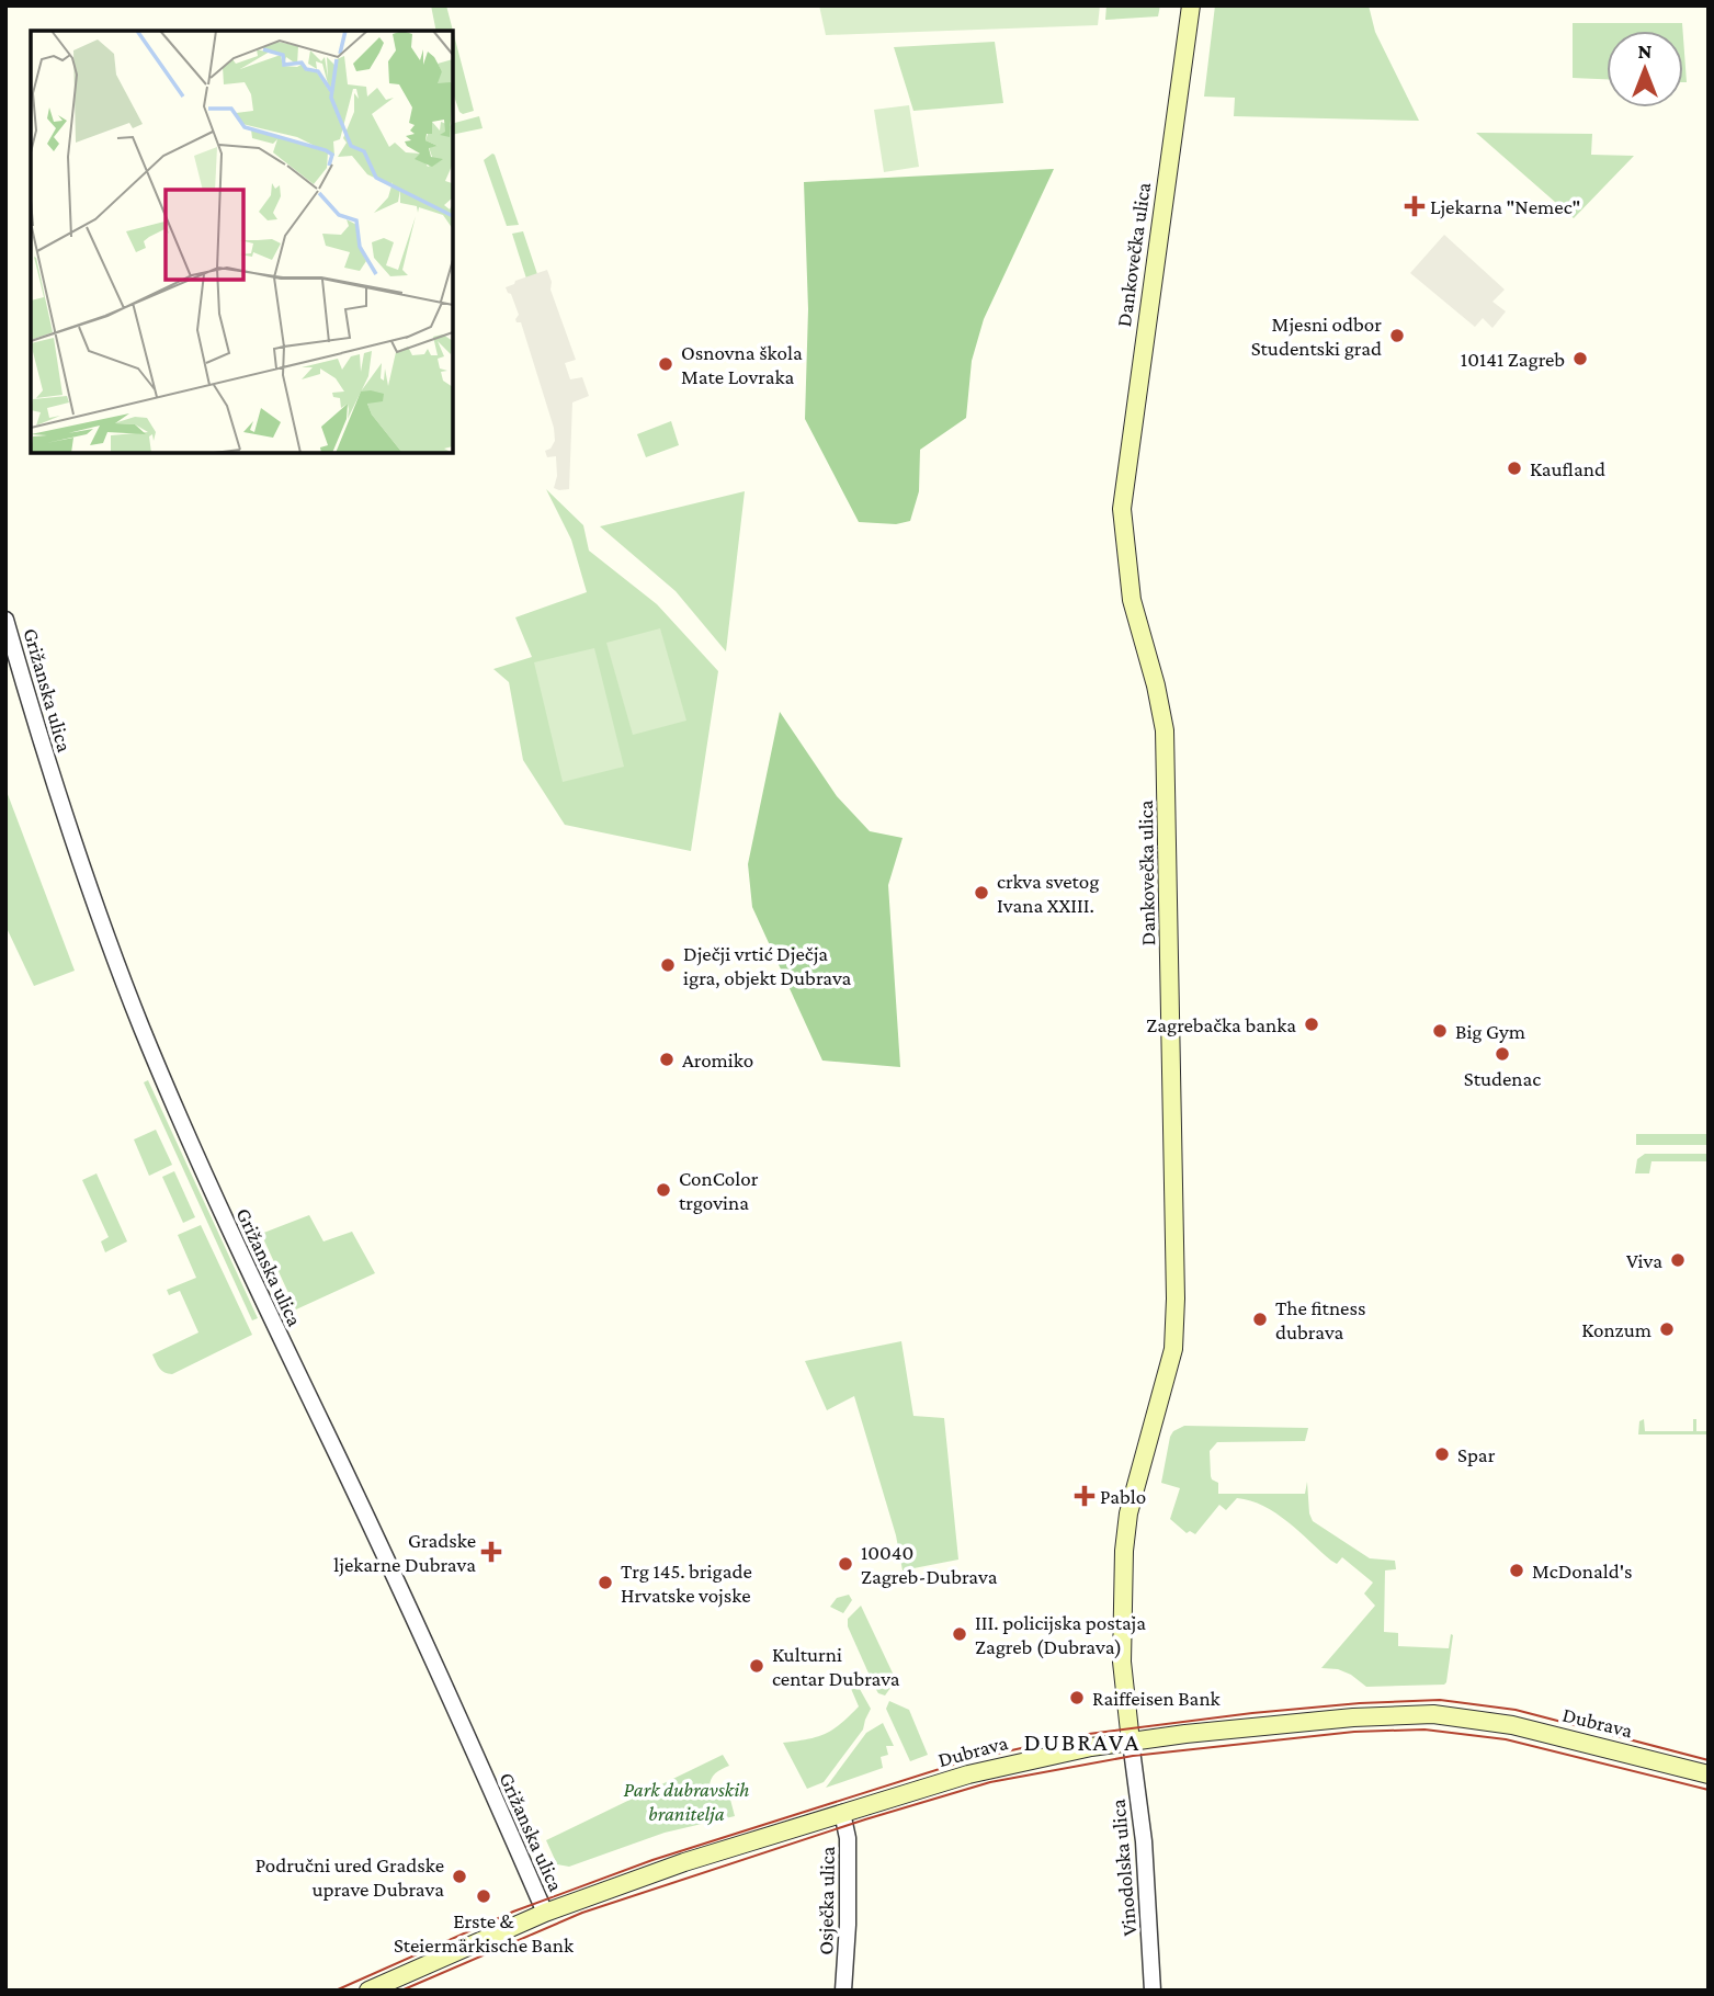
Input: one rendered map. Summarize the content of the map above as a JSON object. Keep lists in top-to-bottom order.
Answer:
{
  "streets": {
    "main road": ["Dankovečka ulica", "Dubrava"],
    "street": ["Grižanska ulica", "Vinodolska ulica", "Osječka ulica"]
  },
  "crossings": [
    ["Dankovečka ulica", "Dubrava"],
    ["Dankovečka ulica", "Vinodolska ulica"],
    ["Grižanska ulica", "Dubrava"],
    ["Dubrava", "Vinodolska ulica"],
    ["Dubrava", "Osječka ulica"]
  ],
  "districts": ["DUBRAVA"],
  "parks": ["Park dubravskih branitelja"],
  "places": {
    "health": ["Ljekarna \"Nemec\"", "Pablo", "Gradske ljekarne Dubrava"],
    "other": [
      "Mjesni odbor Studentski grad",
      "10141 Zagreb",
      "Osnovna škola Mate Lovraka",
      "Kaufland",
      "crkva svetog Ivana XXIII.",
      "Dječji vrtić Dječja igra, objekt Dubrava",
      "Zagrebačka banka",
      "Big Gym",
      "Studenac",
      "Aromiko",
      "ConColor trgovina",
      "Viva",
      "The fitness dubrava",
      "Konzum",
      "Spar",
      "10040 Zagreb-Dubrava",
      "McDonald's",
      "Trg 145. brigade Hrvatske vojske",
      "III. policijska postaja Zagreb (Dubrava)",
      "Kulturni centar Dubrava",
      "Raiffeisen Bank",
      "Područni ured Gradske uprave Dubrava",
      "Erste & Steiermärkische Bank"
    ]
  },
  "north": "top"
}
